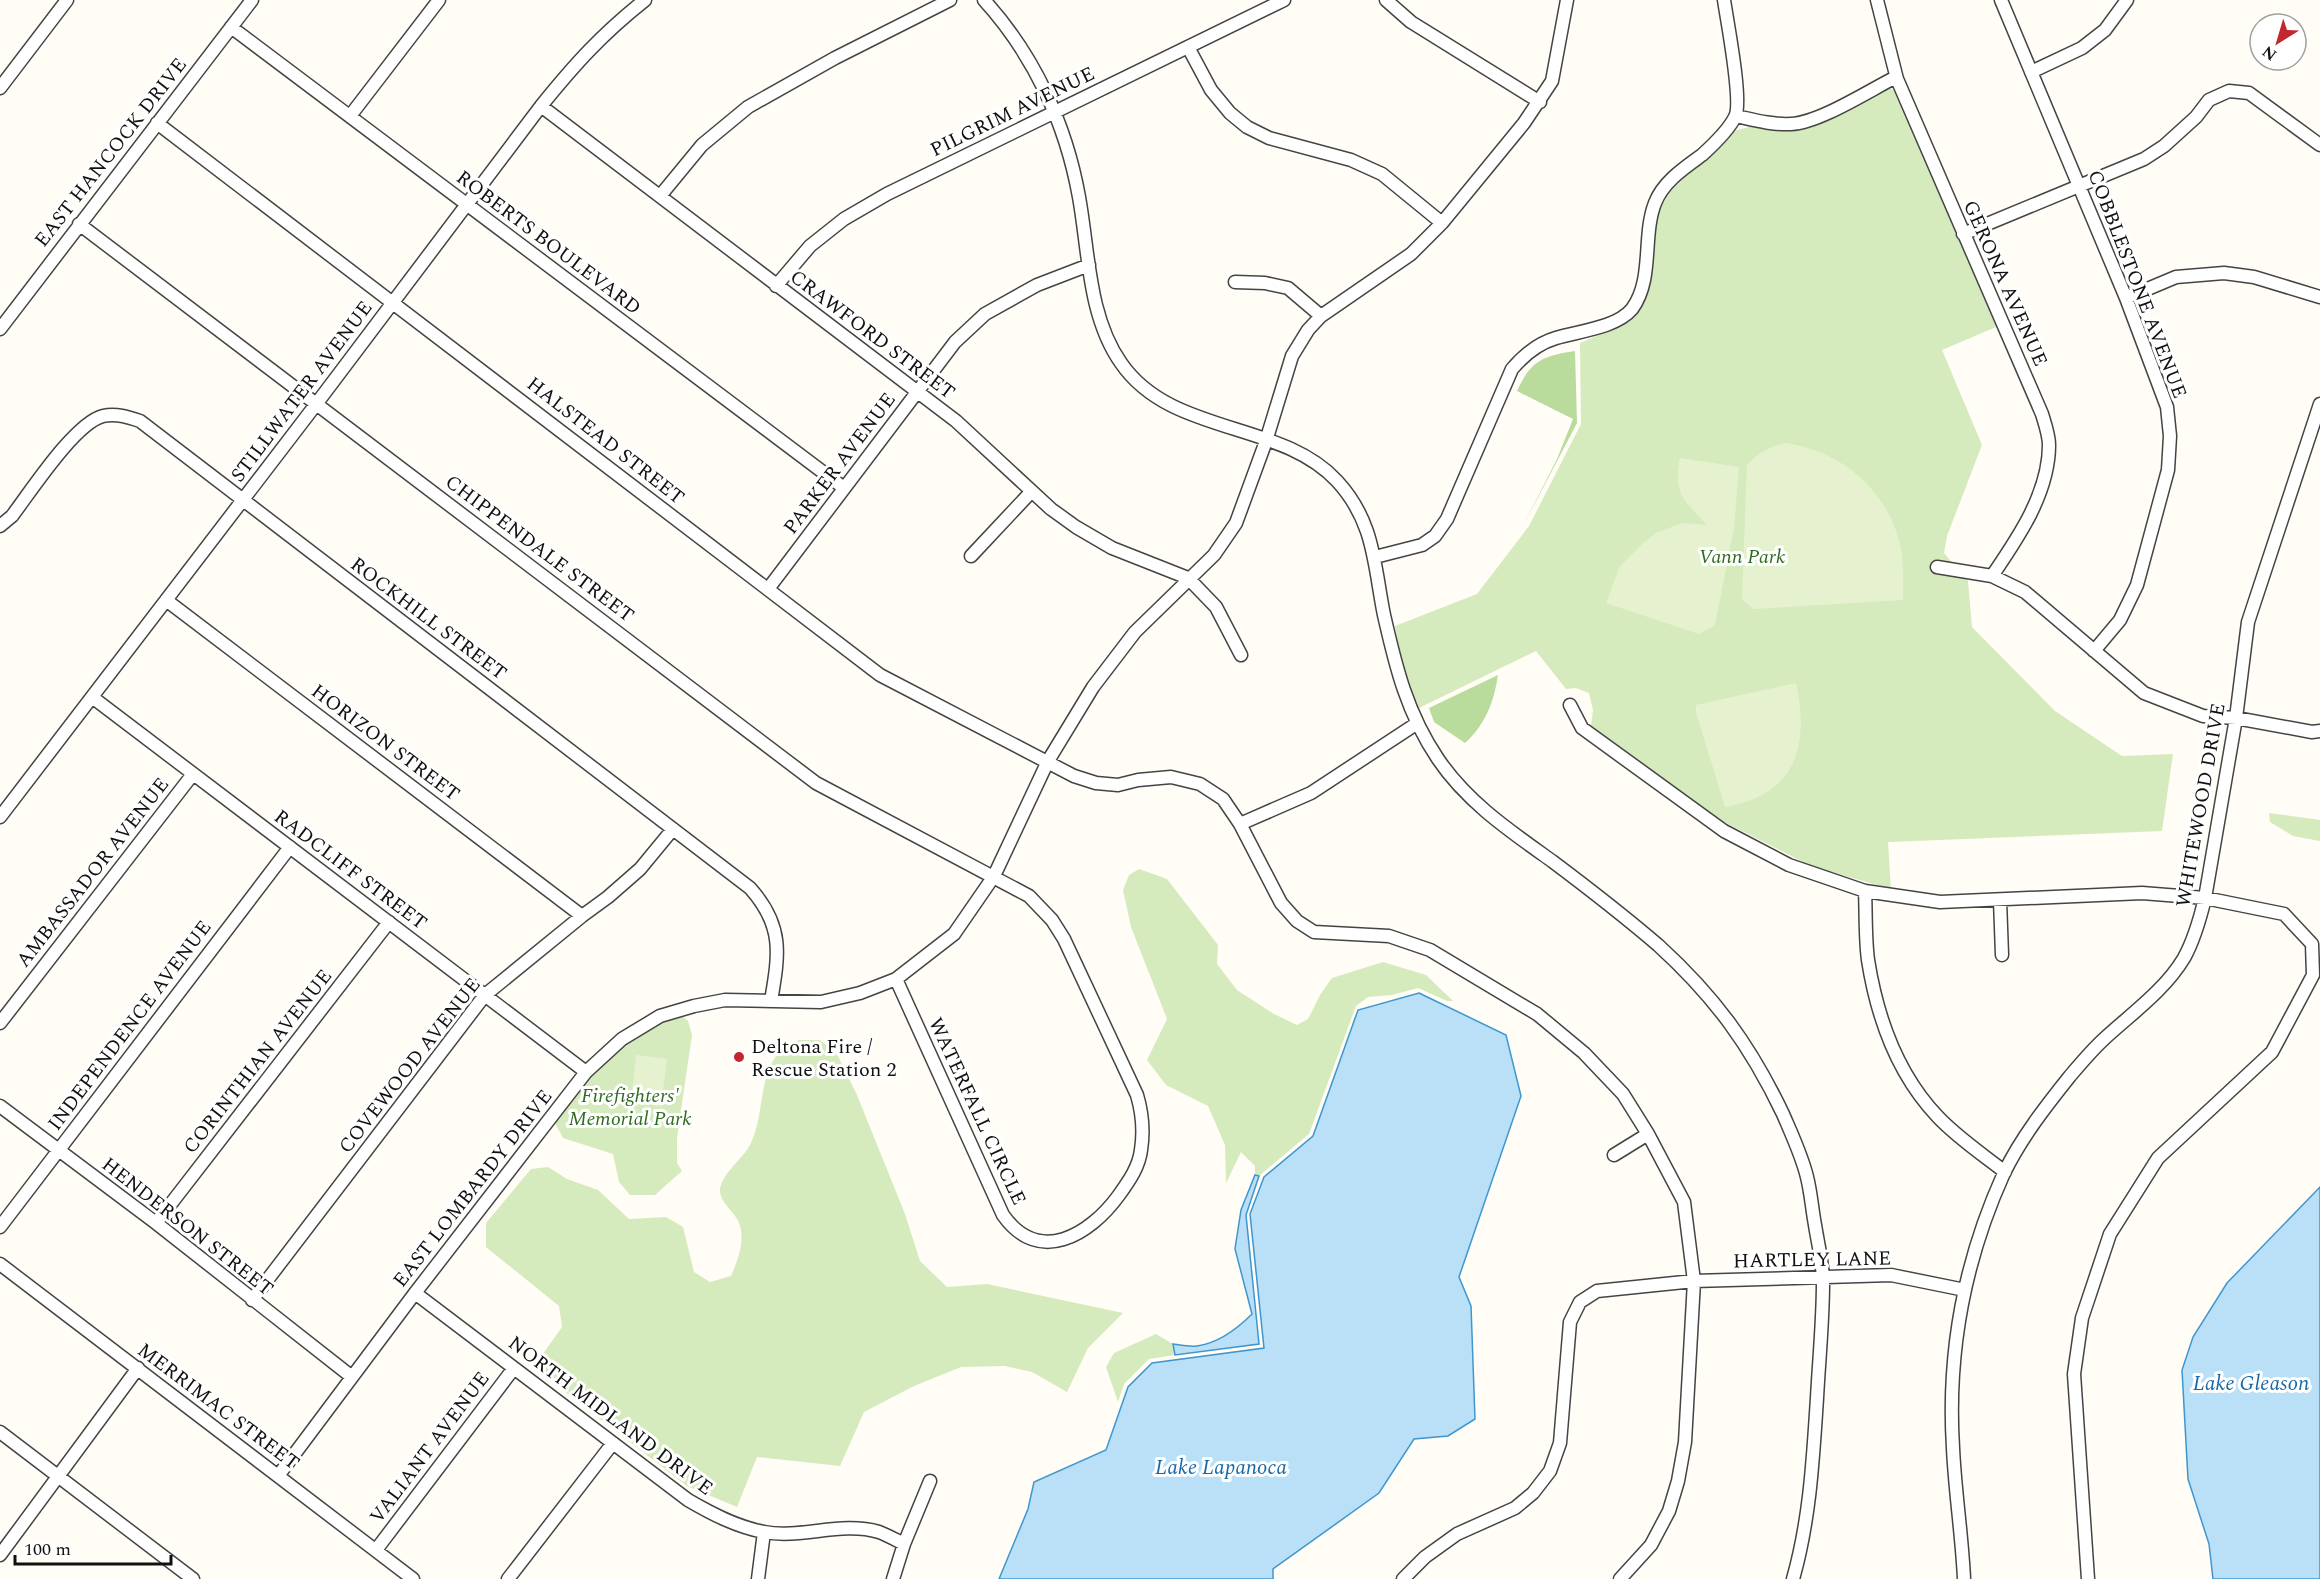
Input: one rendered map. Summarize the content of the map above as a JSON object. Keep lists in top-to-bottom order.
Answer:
{
  "streets": {
    "street": [
      "PILGRIM AVENUE",
      "EAST HANCOCK DRIVE",
      "ROBERTS BOULEVARD",
      "GERONA AVENUE",
      "COBBLESTONE AVENUE",
      "CRAWFORD STREET",
      "STILLWATER AVENUE",
      "HALSTEAD STREET",
      "PARKER AVENUE",
      "CHIPPENDALE STREET",
      "ROCKHILL STREET",
      "HORIZON STREET",
      "WHITEWOOD DRIVE",
      "RADCLIFF STREET",
      "AMBASSADOR AVENUE",
      "INDEPENDENCE AVENUE",
      "CORINTHIAN AVENUE",
      "COVEWOOD AVENUE",
      "WATERFALL CIRCLE",
      "EAST LOMBARDY DRIVE",
      "HENDERSON STREET",
      "HARTLEY LANE",
      "MERRIMAC STREET",
      "NORTH MIDLAND DRIVE",
      "VALIANT AVENUE"
    ]
  },
  "crossings": [
    ["PILGRIM AVENUE", "CRAWFORD STREET"],
    ["EAST HANCOCK DRIVE", "ROBERTS BOULEVARD"],
    ["EAST HANCOCK DRIVE", "HALSTEAD STREET"],
    ["EAST HANCOCK DRIVE", "CHIPPENDALE STREET"],
    ["ROBERTS BOULEVARD", "STILLWATER AVENUE"],
    ["ROBERTS BOULEVARD", "PARKER AVENUE"],
    ["CRAWFORD STREET", "STILLWATER AVENUE"],
    ["CRAWFORD STREET", "PARKER AVENUE"],
    ["CRAWFORD STREET", "EAST LOMBARDY DRIVE"],
    ["STILLWATER AVENUE", "HALSTEAD STREET"],
    ["STILLWATER AVENUE", "CHIPPENDALE STREET"],
    ["STILLWATER AVENUE", "ROCKHILL STREET"],
    ["STILLWATER AVENUE", "HORIZON STREET"],
    ["STILLWATER AVENUE", "RADCLIFF STREET"],
    ["HALSTEAD STREET", "PARKER AVENUE"],
    ["HALSTEAD STREET", "EAST LOMBARDY DRIVE"],
    ["HALSTEAD STREET", "HARTLEY LANE"],
    ["CHIPPENDALE STREET", "WATERFALL CIRCLE"],
    ["CHIPPENDALE STREET", "EAST LOMBARDY DRIVE"],
    ["ROCKHILL STREET", "COVEWOOD AVENUE"],
    ["ROCKHILL STREET", "EAST LOMBARDY DRIVE"],
    ["HORIZON STREET", "COVEWOOD AVENUE"],
    ["WHITEWOOD DRIVE", "HARTLEY LANE"],
    ["RADCLIFF STREET", "AMBASSADOR AVENUE"],
    ["RADCLIFF STREET", "INDEPENDENCE AVENUE"],
    ["RADCLIFF STREET", "CORINTHIAN AVENUE"],
    ["RADCLIFF STREET", "COVEWOOD AVENUE"],
    ["RADCLIFF STREET", "EAST LOMBARDY DRIVE"],
    ["INDEPENDENCE AVENUE", "HENDERSON STREET"],
    ["CORINTHIAN AVENUE", "HENDERSON STREET"],
    ["COVEWOOD AVENUE", "HENDERSON STREET"],
    ["WATERFALL CIRCLE", "EAST LOMBARDY DRIVE"],
    ["EAST LOMBARDY DRIVE", "HENDERSON STREET"],
    ["EAST LOMBARDY DRIVE", "MERRIMAC STREET"],
    ["EAST LOMBARDY DRIVE", "NORTH MIDLAND DRIVE"],
    ["MERRIMAC STREET", "VALIANT AVENUE"],
    ["NORTH MIDLAND DRIVE", "VALIANT AVENUE"]
  ],
  "water": ["Lake Gleason", "Lake Lapanoca"],
  "parks": ["Vann Park", "Firefighters' Memorial Park"],
  "places": ["Deltona Fire / Rescue Station 2"],
  "scale_bar": "100 m",
  "north": "bottom left"
}
